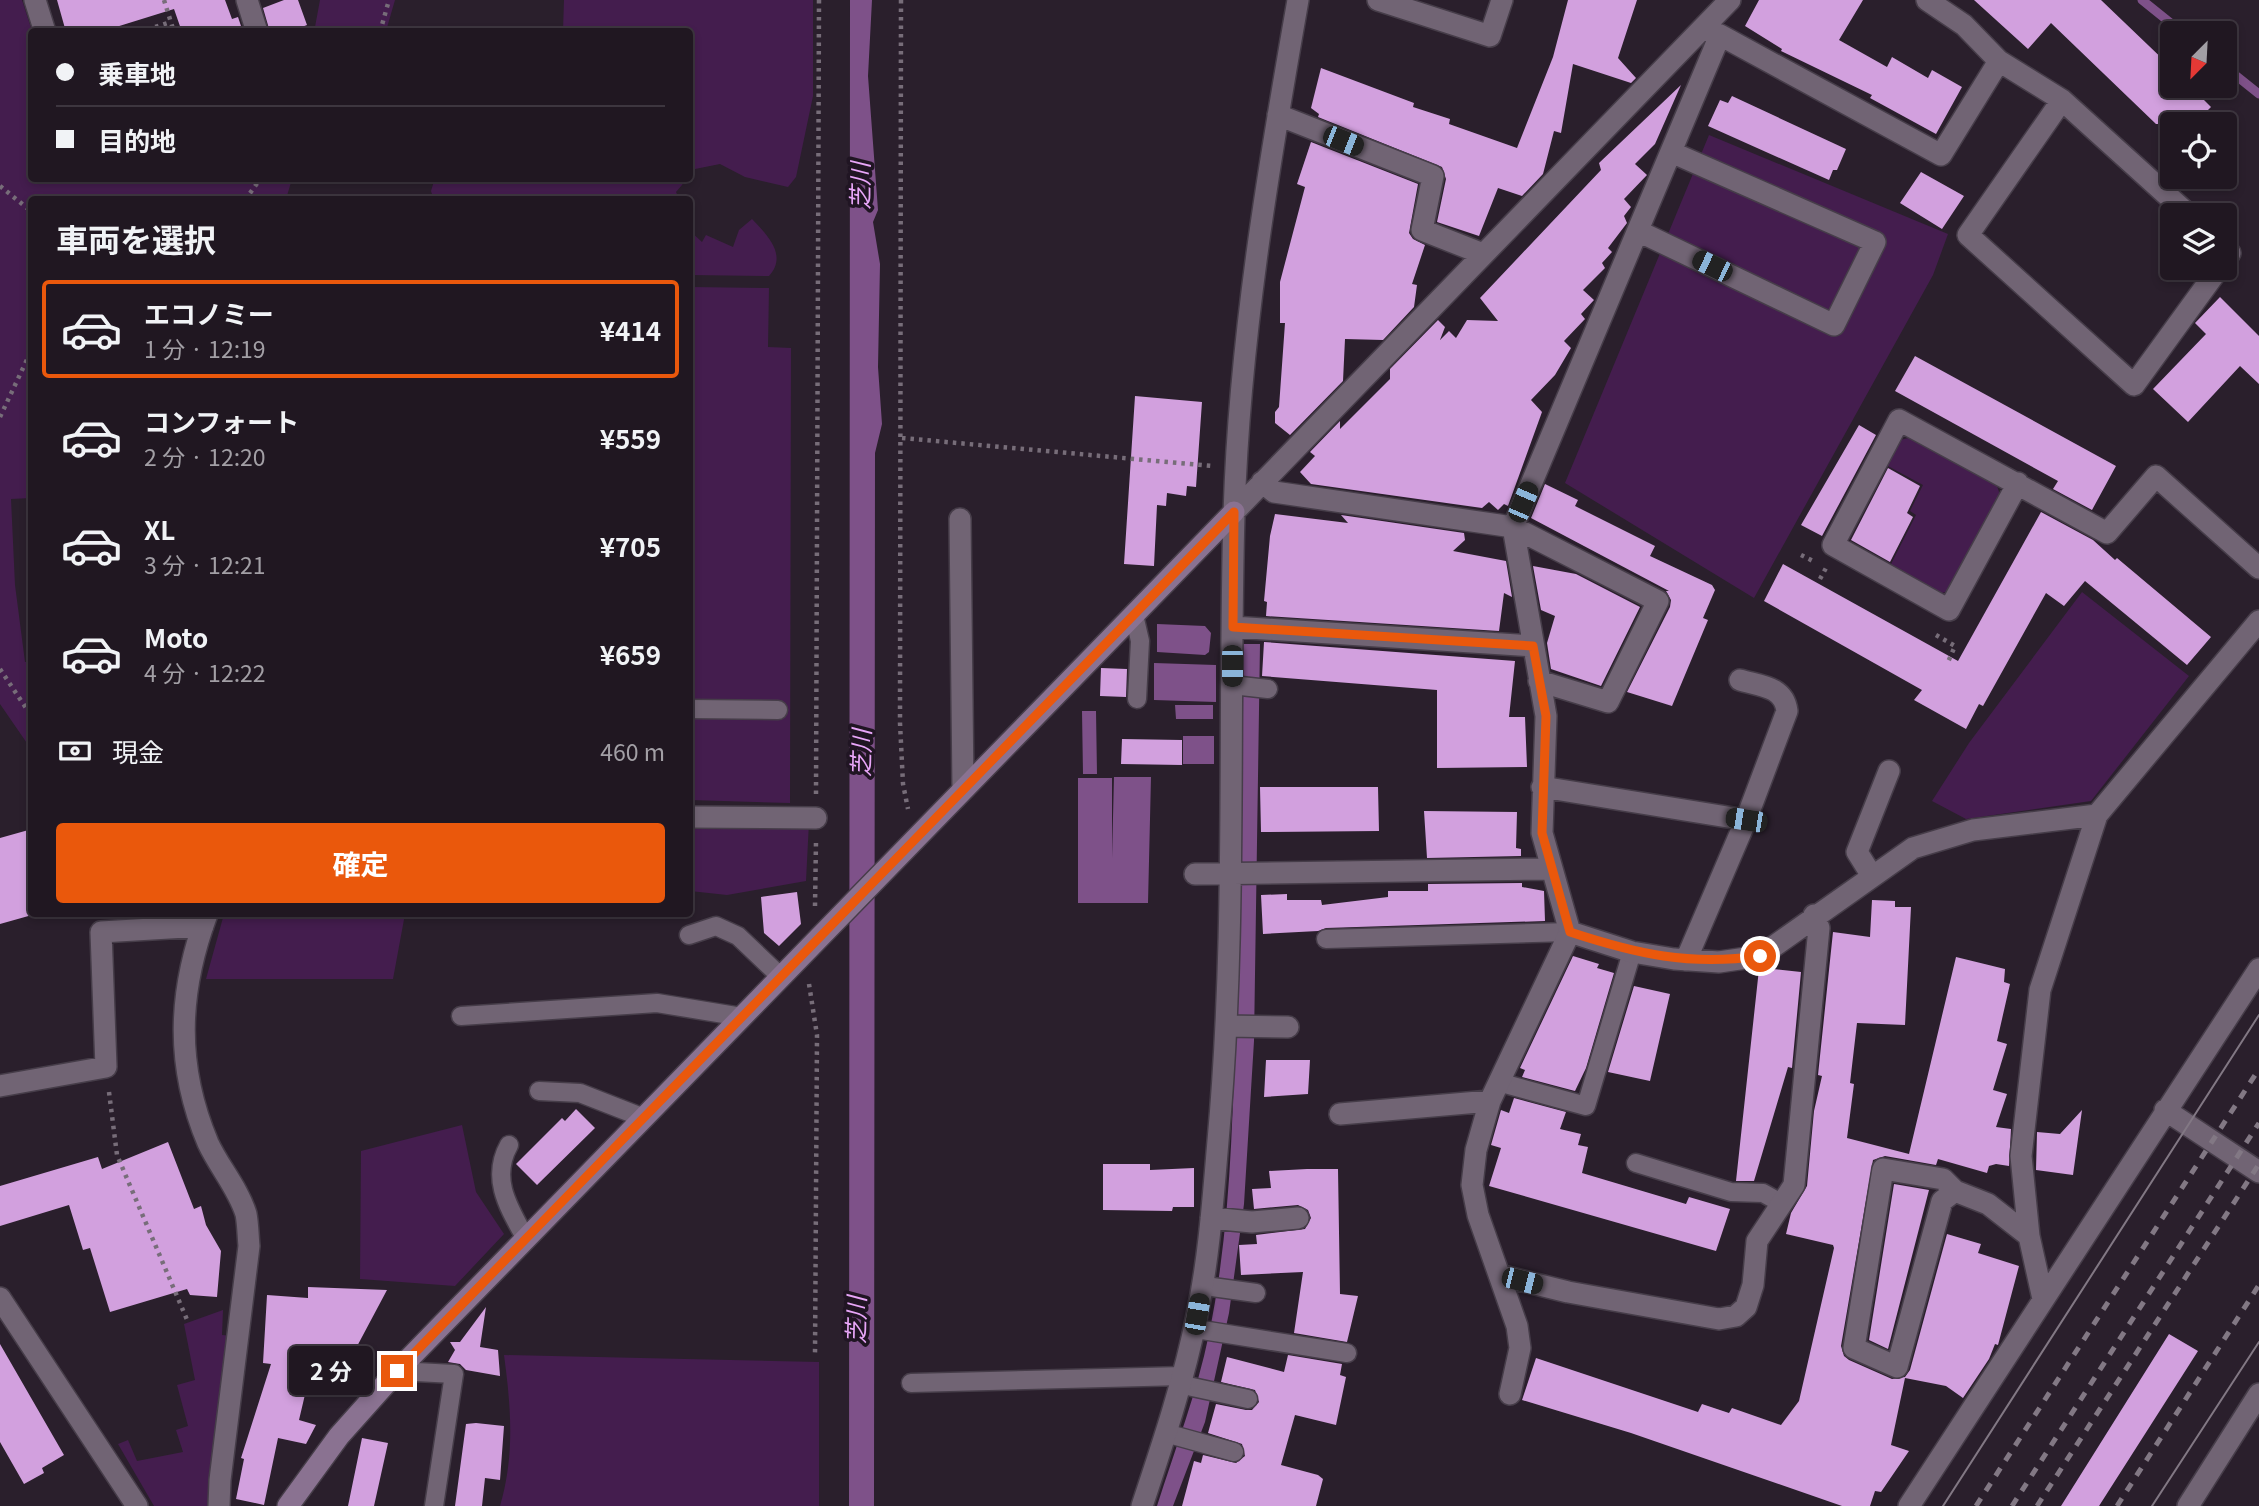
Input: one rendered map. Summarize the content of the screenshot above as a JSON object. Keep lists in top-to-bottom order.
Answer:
{
  "water": ["芝川"],
  "north": "bottom left",
  "page": {
    "banner": ["乗車地", "目的地"],
    "heading": "車両を選択",
    "list": [
      {
        "name": "エコノミー",
        "note": "1 分 · 12:19",
        "value": "¥414"
      },
      {
        "name": "コンフォート",
        "note": "2 分 · 12:20",
        "value": "¥559"
      },
      {
        "name": "XL",
        "note": "3 分 · 12:21",
        "value": "¥705"
      },
      {
        "name": "Moto",
        "note": "4 分 · 12:22",
        "value": "¥659"
      }
    ],
    "pay": ["現金", "460 m"],
    "buttons": "確定",
    "bubble": "2 分"
  }
}
